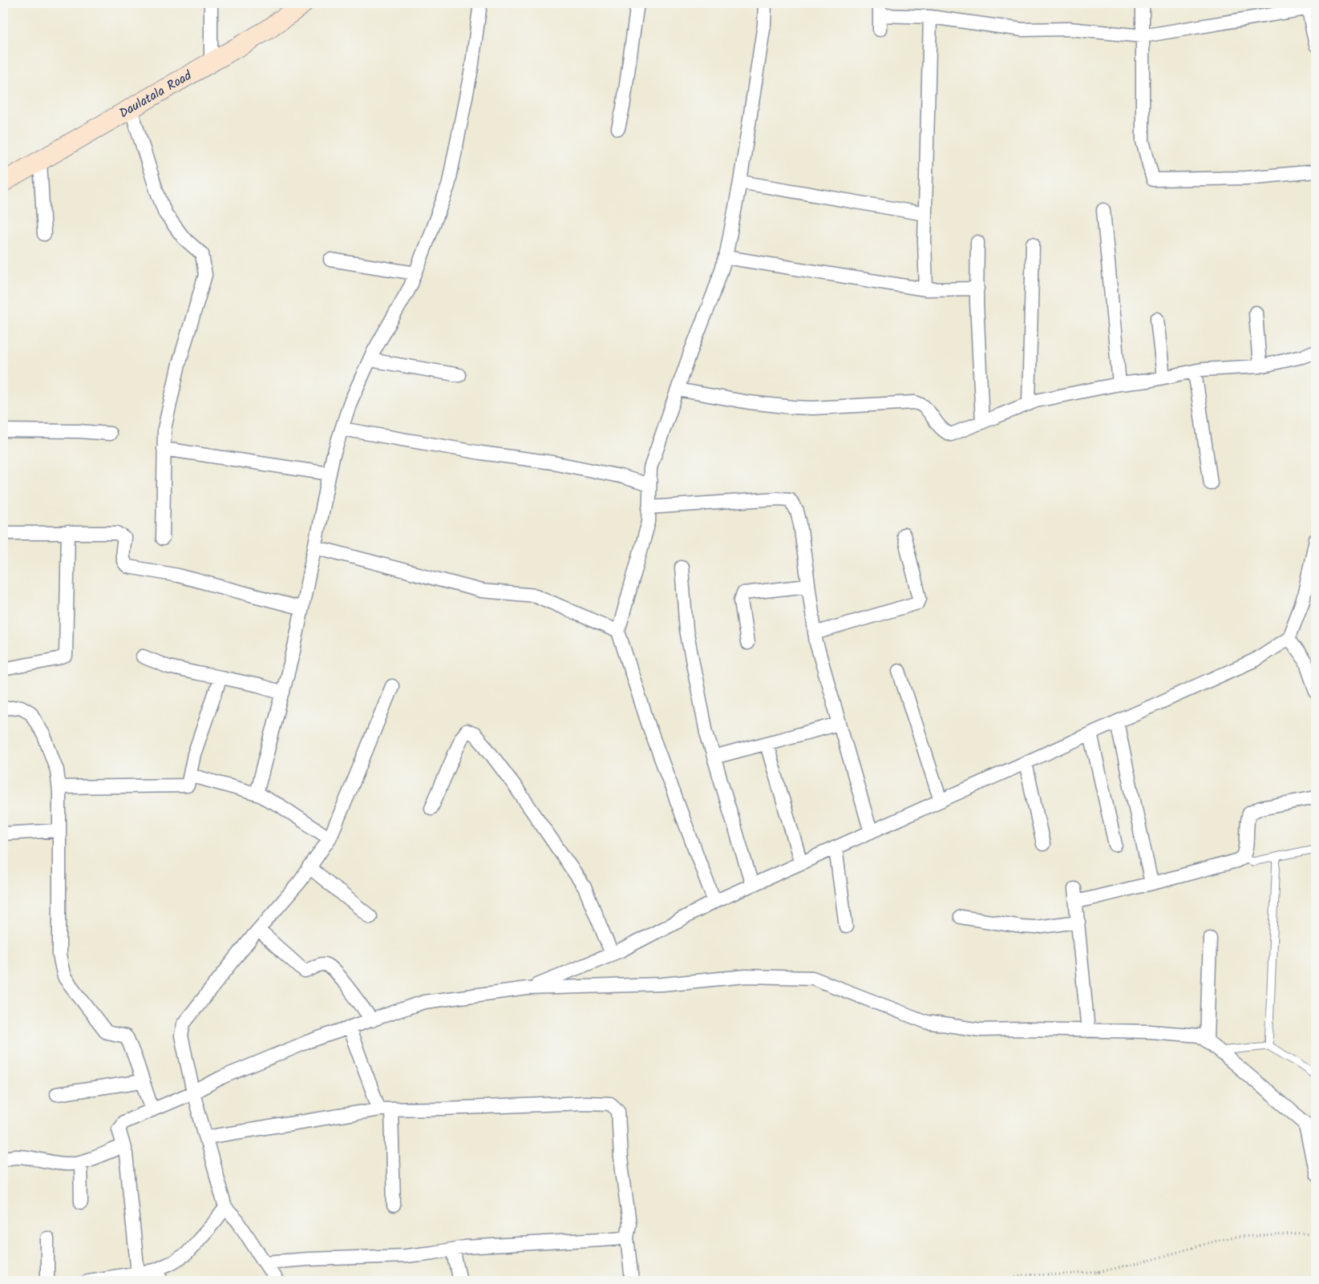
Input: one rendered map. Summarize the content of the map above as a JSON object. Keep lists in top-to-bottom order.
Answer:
{
  "streets": {
    "main road": ["Daulatala Road"]
  }
}
